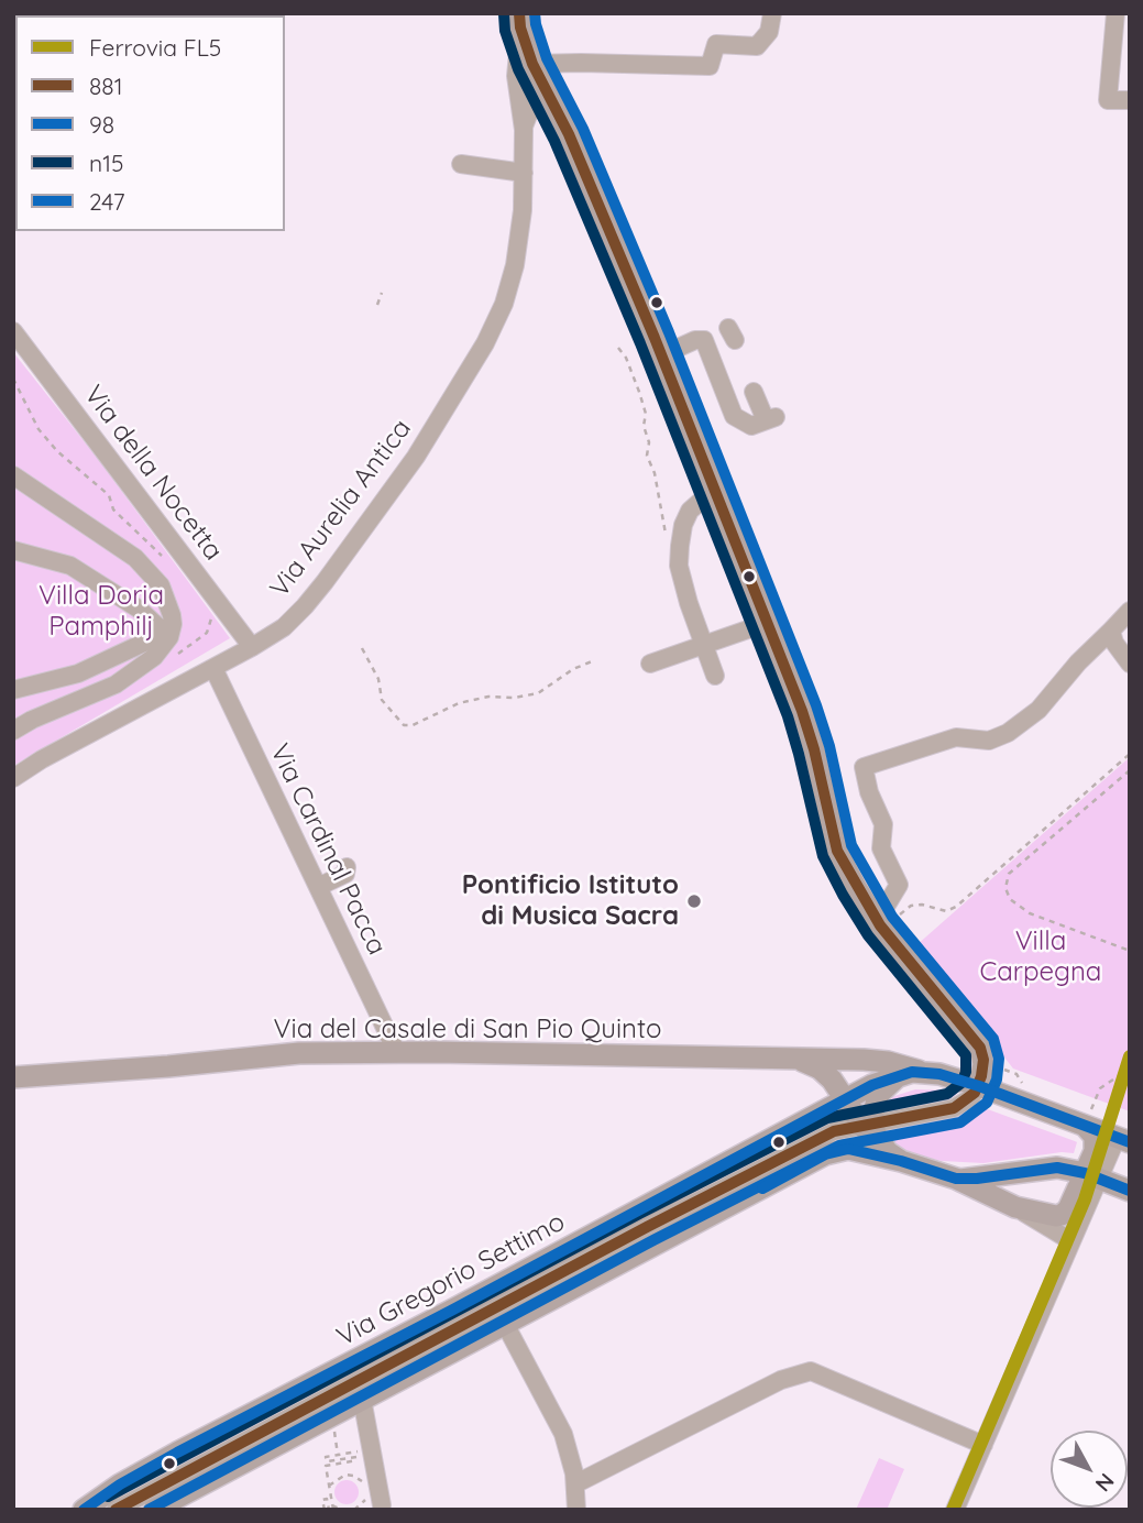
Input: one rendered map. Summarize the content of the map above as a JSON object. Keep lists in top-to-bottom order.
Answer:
{
  "streets": {
    "main road": ["Via del Casale di San Pio Quinto", "Via Gregorio Settimo"],
    "street": ["Via della Nocetta", "Via Aurelia Antica", "Via Cardinal Pacca"]
  },
  "crossings": [
    ["Via della Nocetta", "Via Aurelia Antica"],
    ["Via Aurelia Antica", "Via Cardinal Pacca"],
    ["Via Cardinal Pacca", "Via del Casale di San Pio Quinto"],
    ["Via del Casale di San Pio Quinto", "Via Gregorio Settimo"]
  ],
  "parks": ["Villa Doria Pamphilj", "Villa Carpegna"],
  "places": ["Pontificio Istituto di Musica Sacra"],
  "lines": [
    "transit line 881",
    "transit line 98",
    "transit line n15",
    "rail line FL5",
    "transit line 247"
  ],
  "legend": [
    "Ferrovia FL5",
    "881",
    "98",
    "n15",
    "247"
  ],
  "north": "bottom right"
}
